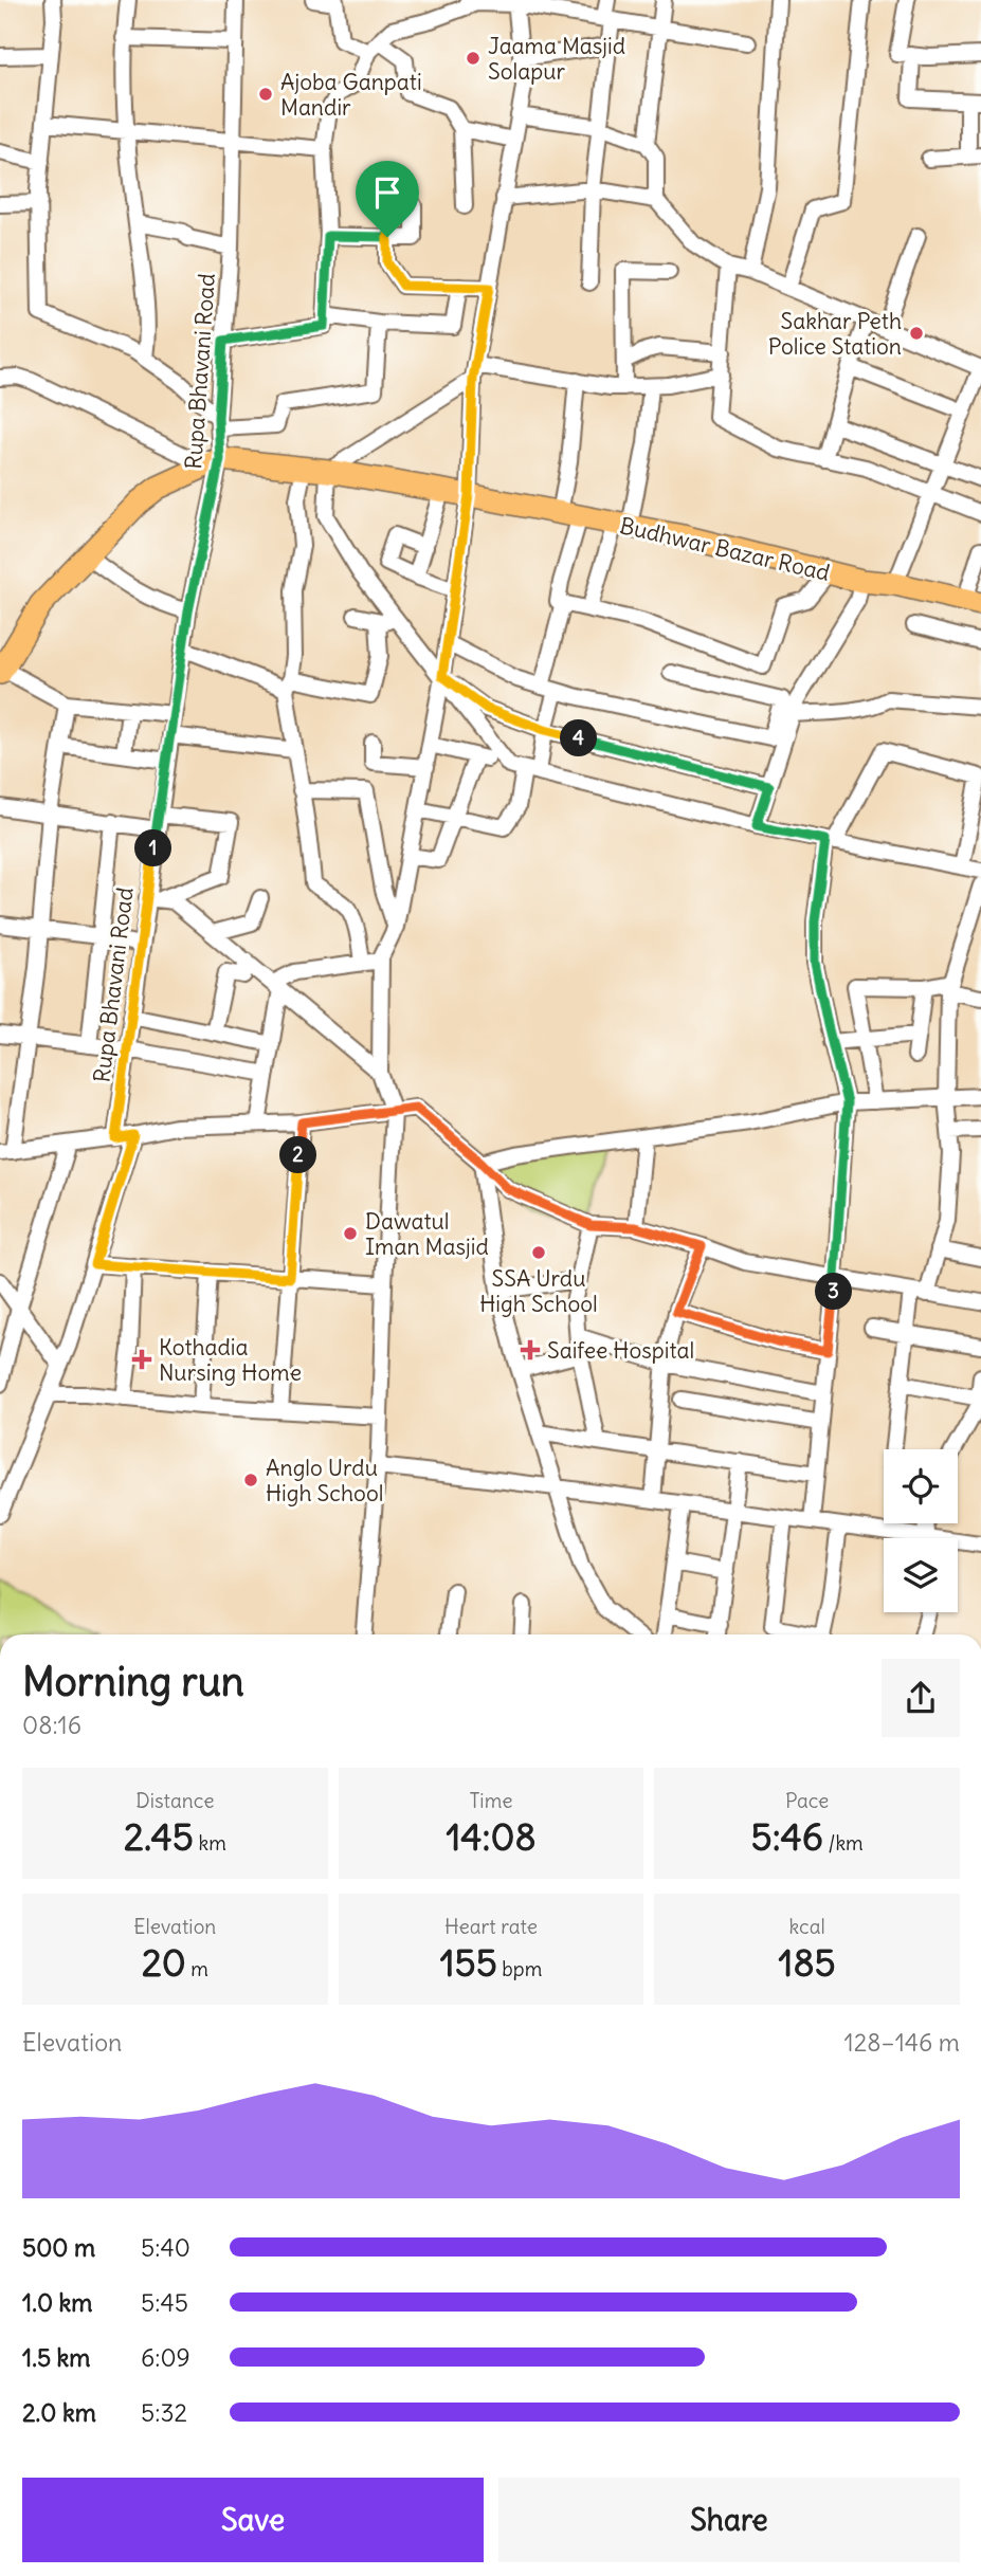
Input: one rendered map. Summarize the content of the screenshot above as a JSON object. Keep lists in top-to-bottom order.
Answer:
{
  "streets": {
    "highway": ["Budhwar Bazar Road"],
    "street": ["Rupa Bhavani Road"]
  },
  "crossings": [
    ["Rupa Bhavani Road", "Budhwar Bazar Road"]
  ],
  "places": {
    "other": [
      "Jaama Masjid Solapur",
      "Ajoba Ganpati Mandir",
      "Sakhar Peth Police Station",
      "Dawatul Iman Masjid",
      "SSA Urdu High School",
      "Anglo Urdu High School"
    ],
    "health": ["Saifee Hospital", "Kothadia Nursing Home"]
  },
  "page": {
    "pins": [
      "4",
      "1",
      "2",
      "3"
    ],
    "heading": ["Morning run", "08:16"],
    "stats": [
      ["Distance", "2.45 km"],
      ["Time", "14:08"],
      ["Pace", "5:46 /km"],
      ["Elevation", "20 m"],
      ["Heart rate", "155 bpm"],
      ["kcal", "185"]
    ],
    "chart": ["Elevation", "128–146 m"],
    "list": [
      {
        "name": "500 m",
        "note": "5:40"
      },
      {
        "name": "1.0 km",
        "note": "5:45"
      },
      {
        "name": "1.5 km",
        "note": "6:09"
      },
      {
        "name": "2.0 km",
        "note": "5:32"
      }
    ],
    "buttons": ["Save", "Share"]
  }
}
